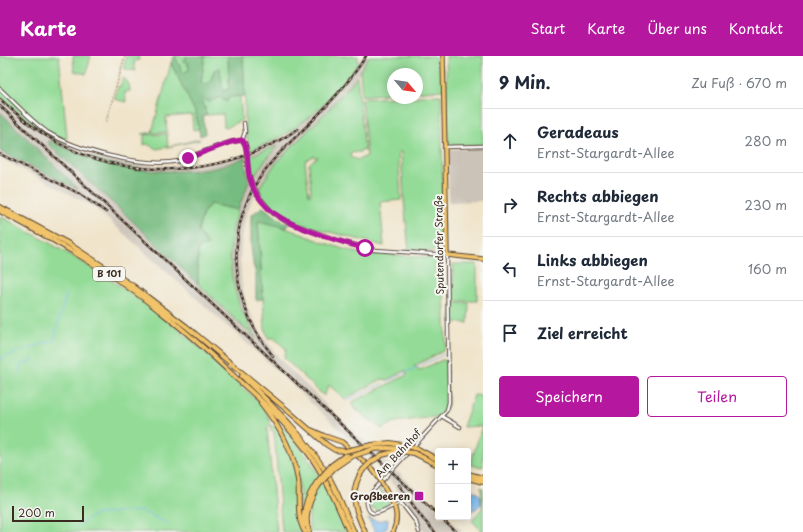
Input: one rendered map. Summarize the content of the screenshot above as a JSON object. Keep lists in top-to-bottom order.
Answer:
{
  "streets": {
    "highway": ["B 101"],
    "main road": ["Sputendorfer Straße"],
    "street": ["Am Bahnhof"]
  },
  "crossings": [
    ["Sputendorfer Straße", "Am Bahnhof"]
  ],
  "places": {
    "transit": ["Großbeeren"]
  },
  "scale_bar": "200 m",
  "north": "bottom right",
  "page": {
    "header": "Karte",
    "nav": [
      "Start",
      "Karte",
      "Über uns",
      "Kontakt"
    ],
    "heading": ["9 Min.", "Zu Fuß · 670 m"],
    "list": [
      ["Geradeaus", "Ernst-Stargardt-Allee", "280 m"],
      ["Rechts abbiegen", "Ernst-Stargardt-Allee", "230 m"],
      ["Links abbiegen", "Ernst-Stargardt-Allee", "160 m"],
      "Ziel erreicht"
    ],
    "buttons": ["Speichern", "Teilen"],
    "map_buttons": ["+", "−"],
    "scale": "200 m"
  }
}
